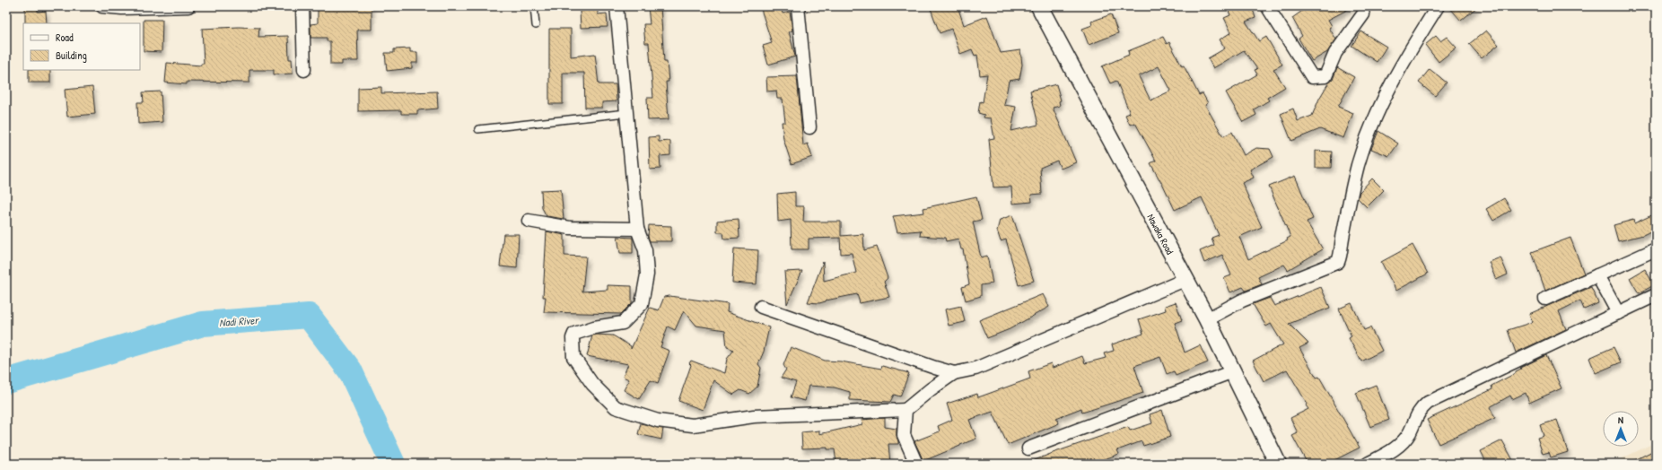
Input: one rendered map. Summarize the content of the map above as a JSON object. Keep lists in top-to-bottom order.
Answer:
{
  "streets": {
    "street": ["Nawaka Road"]
  },
  "water": ["Nadi River"],
  "legend": ["Road", "Building"],
  "north": "top"
}
